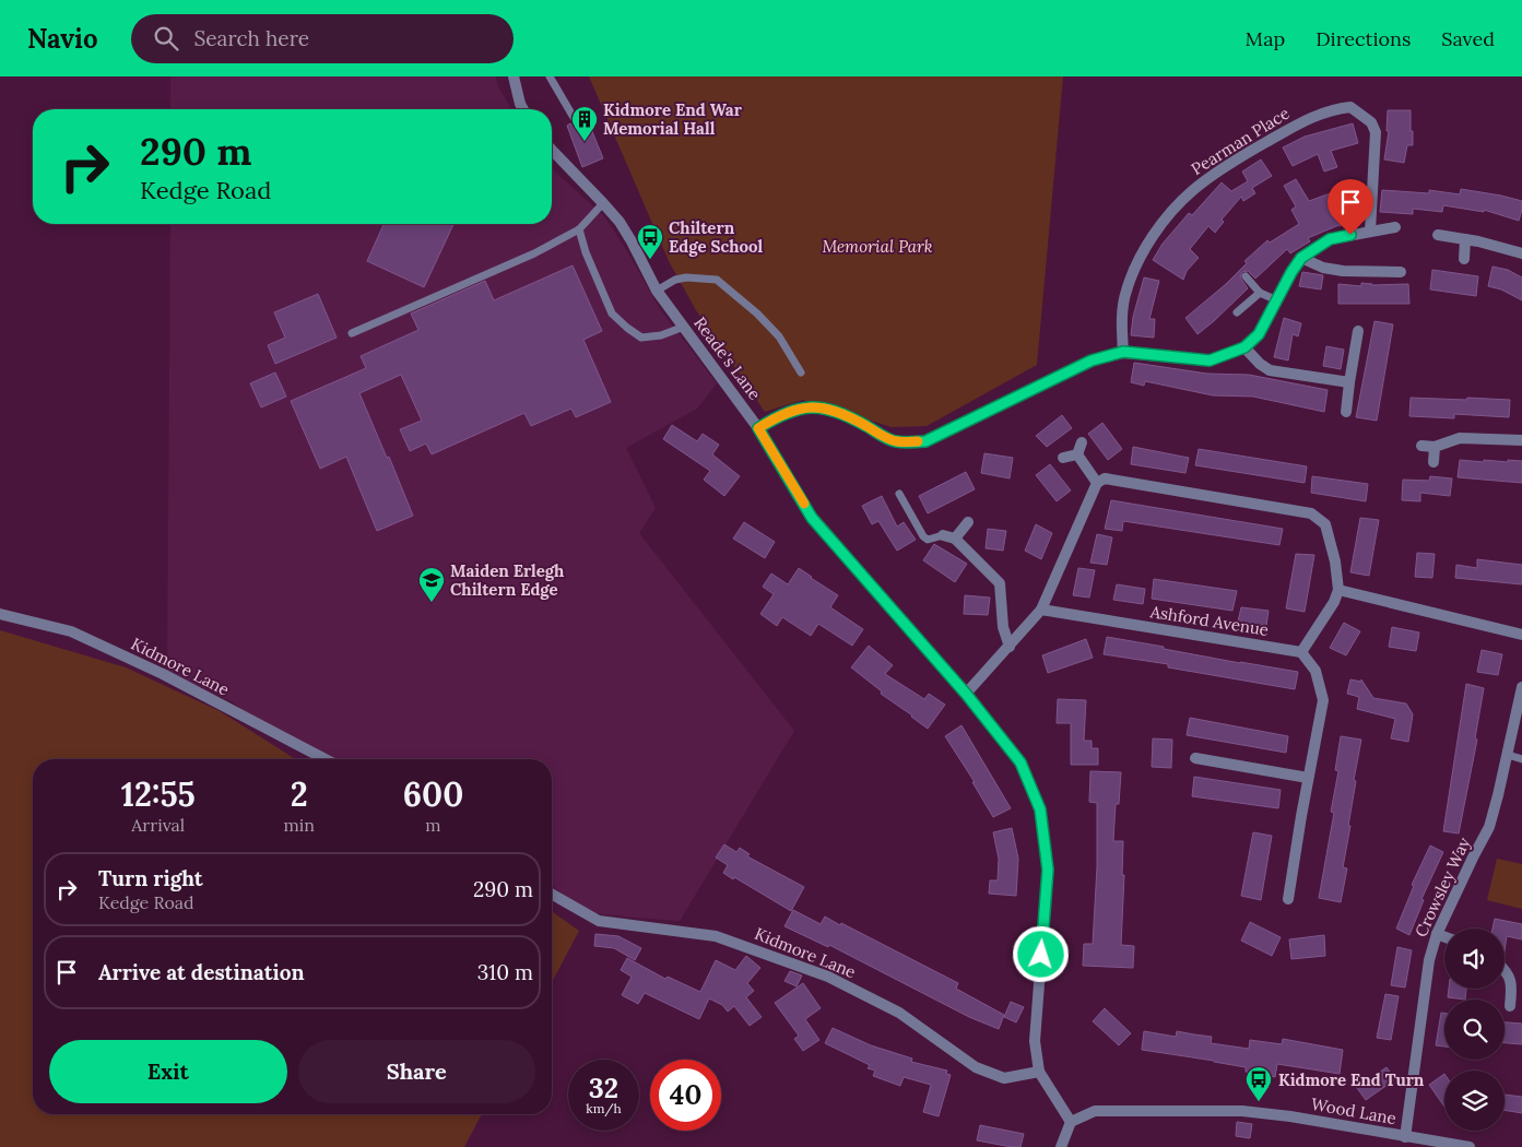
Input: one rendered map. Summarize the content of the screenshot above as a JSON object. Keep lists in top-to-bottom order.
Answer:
{
  "streets": {
    "street": [
      "Pearman Place",
      "Reade's Lane",
      "Ashford Avenue",
      "Kidmore Lane",
      "Crowsley Way",
      "Wood Lane"
    ]
  },
  "crossings": [
    ["Reade's Lane", "Kidmore Lane"],
    ["Reade's Lane", "Wood Lane"],
    ["Crowsley Way", "Wood Lane"]
  ],
  "parks": ["Memorial Park"],
  "places": {
    "building": ["Kidmore End War Memorial Hall"],
    "bus stop": ["Chiltern Edge School", "Kidmore End Turn"],
    "school or university": ["Maiden Erlegh Chiltern Edge"]
  },
  "page": {
    "header": "Navio",
    "search": "Search here",
    "nav": ["Map", "Directions", "Saved"],
    "turn": ["290 m", "Kedge Road"],
    "eta": [
      "12:55",
      "Arrival",
      "2",
      "min",
      "600",
      "m"
    ],
    "list": [
      {
        "name": "Turn right",
        "note": "Kedge Road",
        "value": "290 m"
      },
      {
        "name": "Arrive at destination",
        "value": "310 m"
      }
    ],
    "buttons": ["Exit", "Share"],
    "speed": "32 km/h",
    "limit": "40"
  }
}
